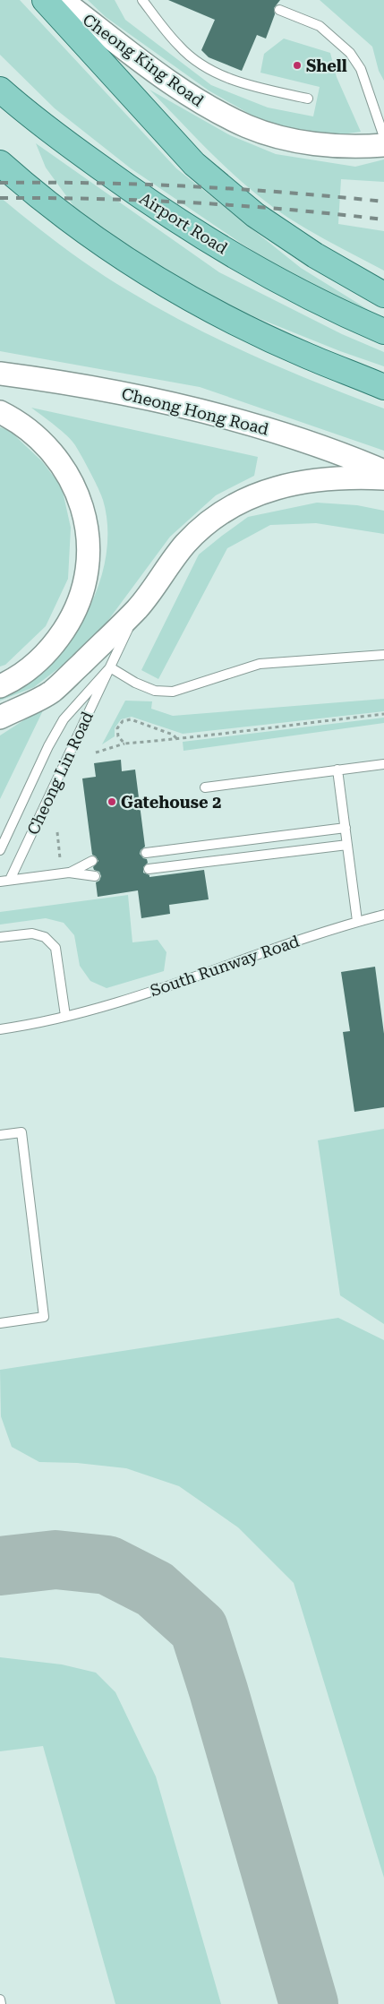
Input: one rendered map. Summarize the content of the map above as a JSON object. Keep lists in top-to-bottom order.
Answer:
{
  "streets": {
    "main road": ["Airport Road"],
    "street": ["Cheong King Road", "Cheong Hong Road"],
    "lane": ["Cheong Lin Road", "South Runway Road"]
  },
  "places": ["Shell", "Gatehouse 2"]
}
